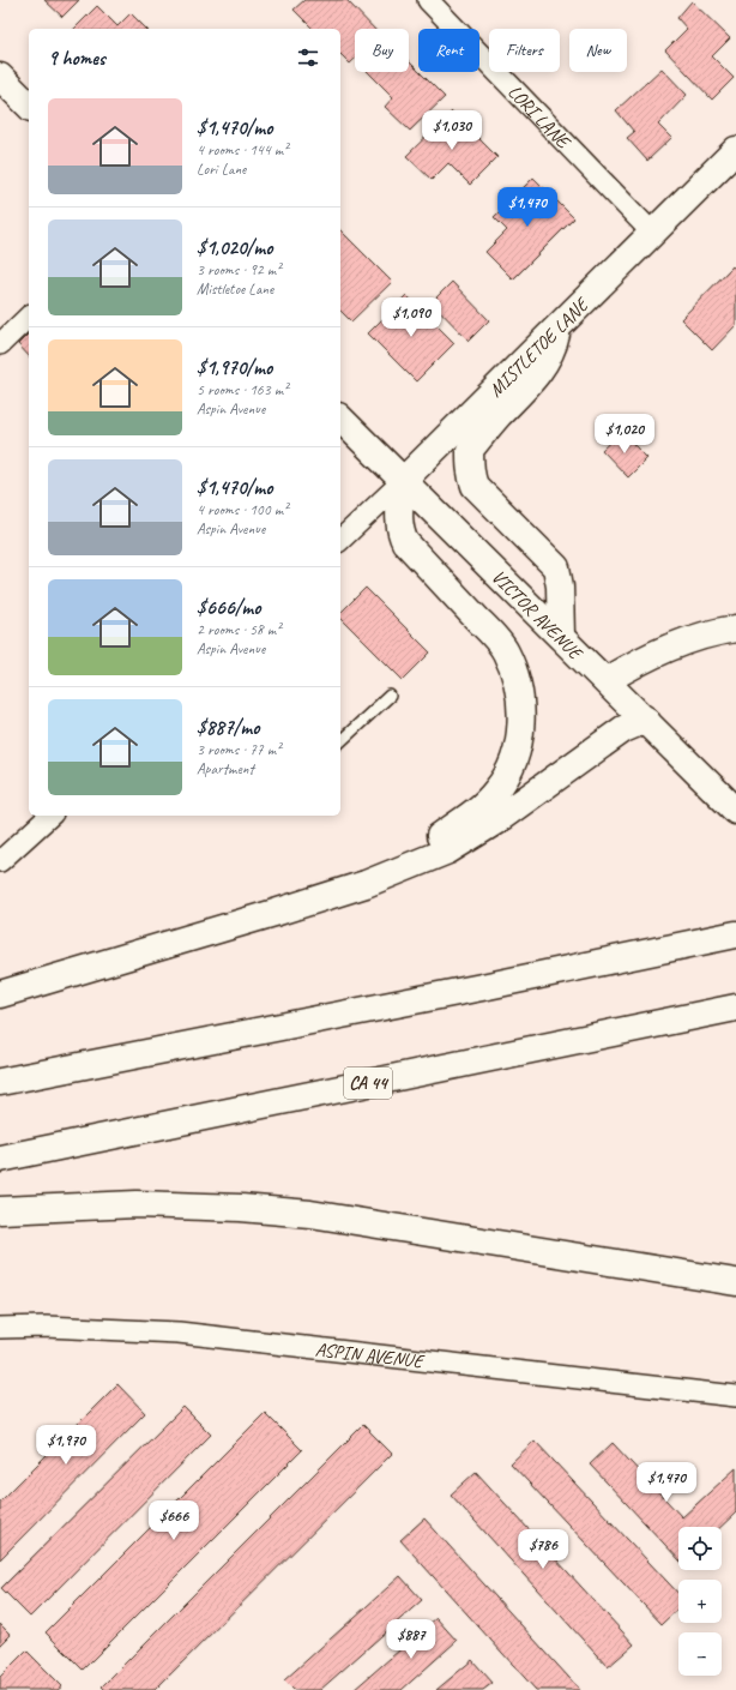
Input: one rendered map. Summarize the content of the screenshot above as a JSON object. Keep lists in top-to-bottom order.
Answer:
{
  "streets": {
    "main road": ["MISTLETOE LANE", "VICTOR AVENUE", "CA 44"],
    "street": ["LORI LANE", "ASPIN AVENUE"]
  },
  "crossings": [
    ["LORI LANE", "MISTLETOE LANE"],
    ["MISTLETOE LANE", "VICTOR AVENUE"]
  ],
  "page": {
    "chip": [
      "Buy",
      "Rent",
      "Filters",
      "New"
    ],
    "heading": "9 homes",
    "list": [
      {
        "name": "$1,470/mo",
        "note": "4 rooms · 144 m² · Lori Lane"
      },
      {
        "name": "$1,020/mo",
        "note": "3 rooms · 92 m² · Mistletoe Lane"
      },
      {
        "name": "$1,970/mo",
        "note": "5 rooms · 163 m² · Aspin Avenue"
      },
      {
        "name": "$1,470/mo",
        "note": "4 rooms · 100 m² · Aspin Avenue"
      },
      {
        "name": "$666/mo",
        "note": "2 rooms · 58 m² · Aspin Avenue"
      },
      {
        "name": "$887/mo",
        "note": "3 rooms · 77 m² · Apartment"
      }
    ],
    "price": [
      "$1,030",
      "$1,470",
      "$1,090",
      "$1,020",
      "$1,970",
      "$1,470",
      "$666",
      "$786",
      "$887"
    ],
    "map_buttons": ["+", "−"]
  }
}
